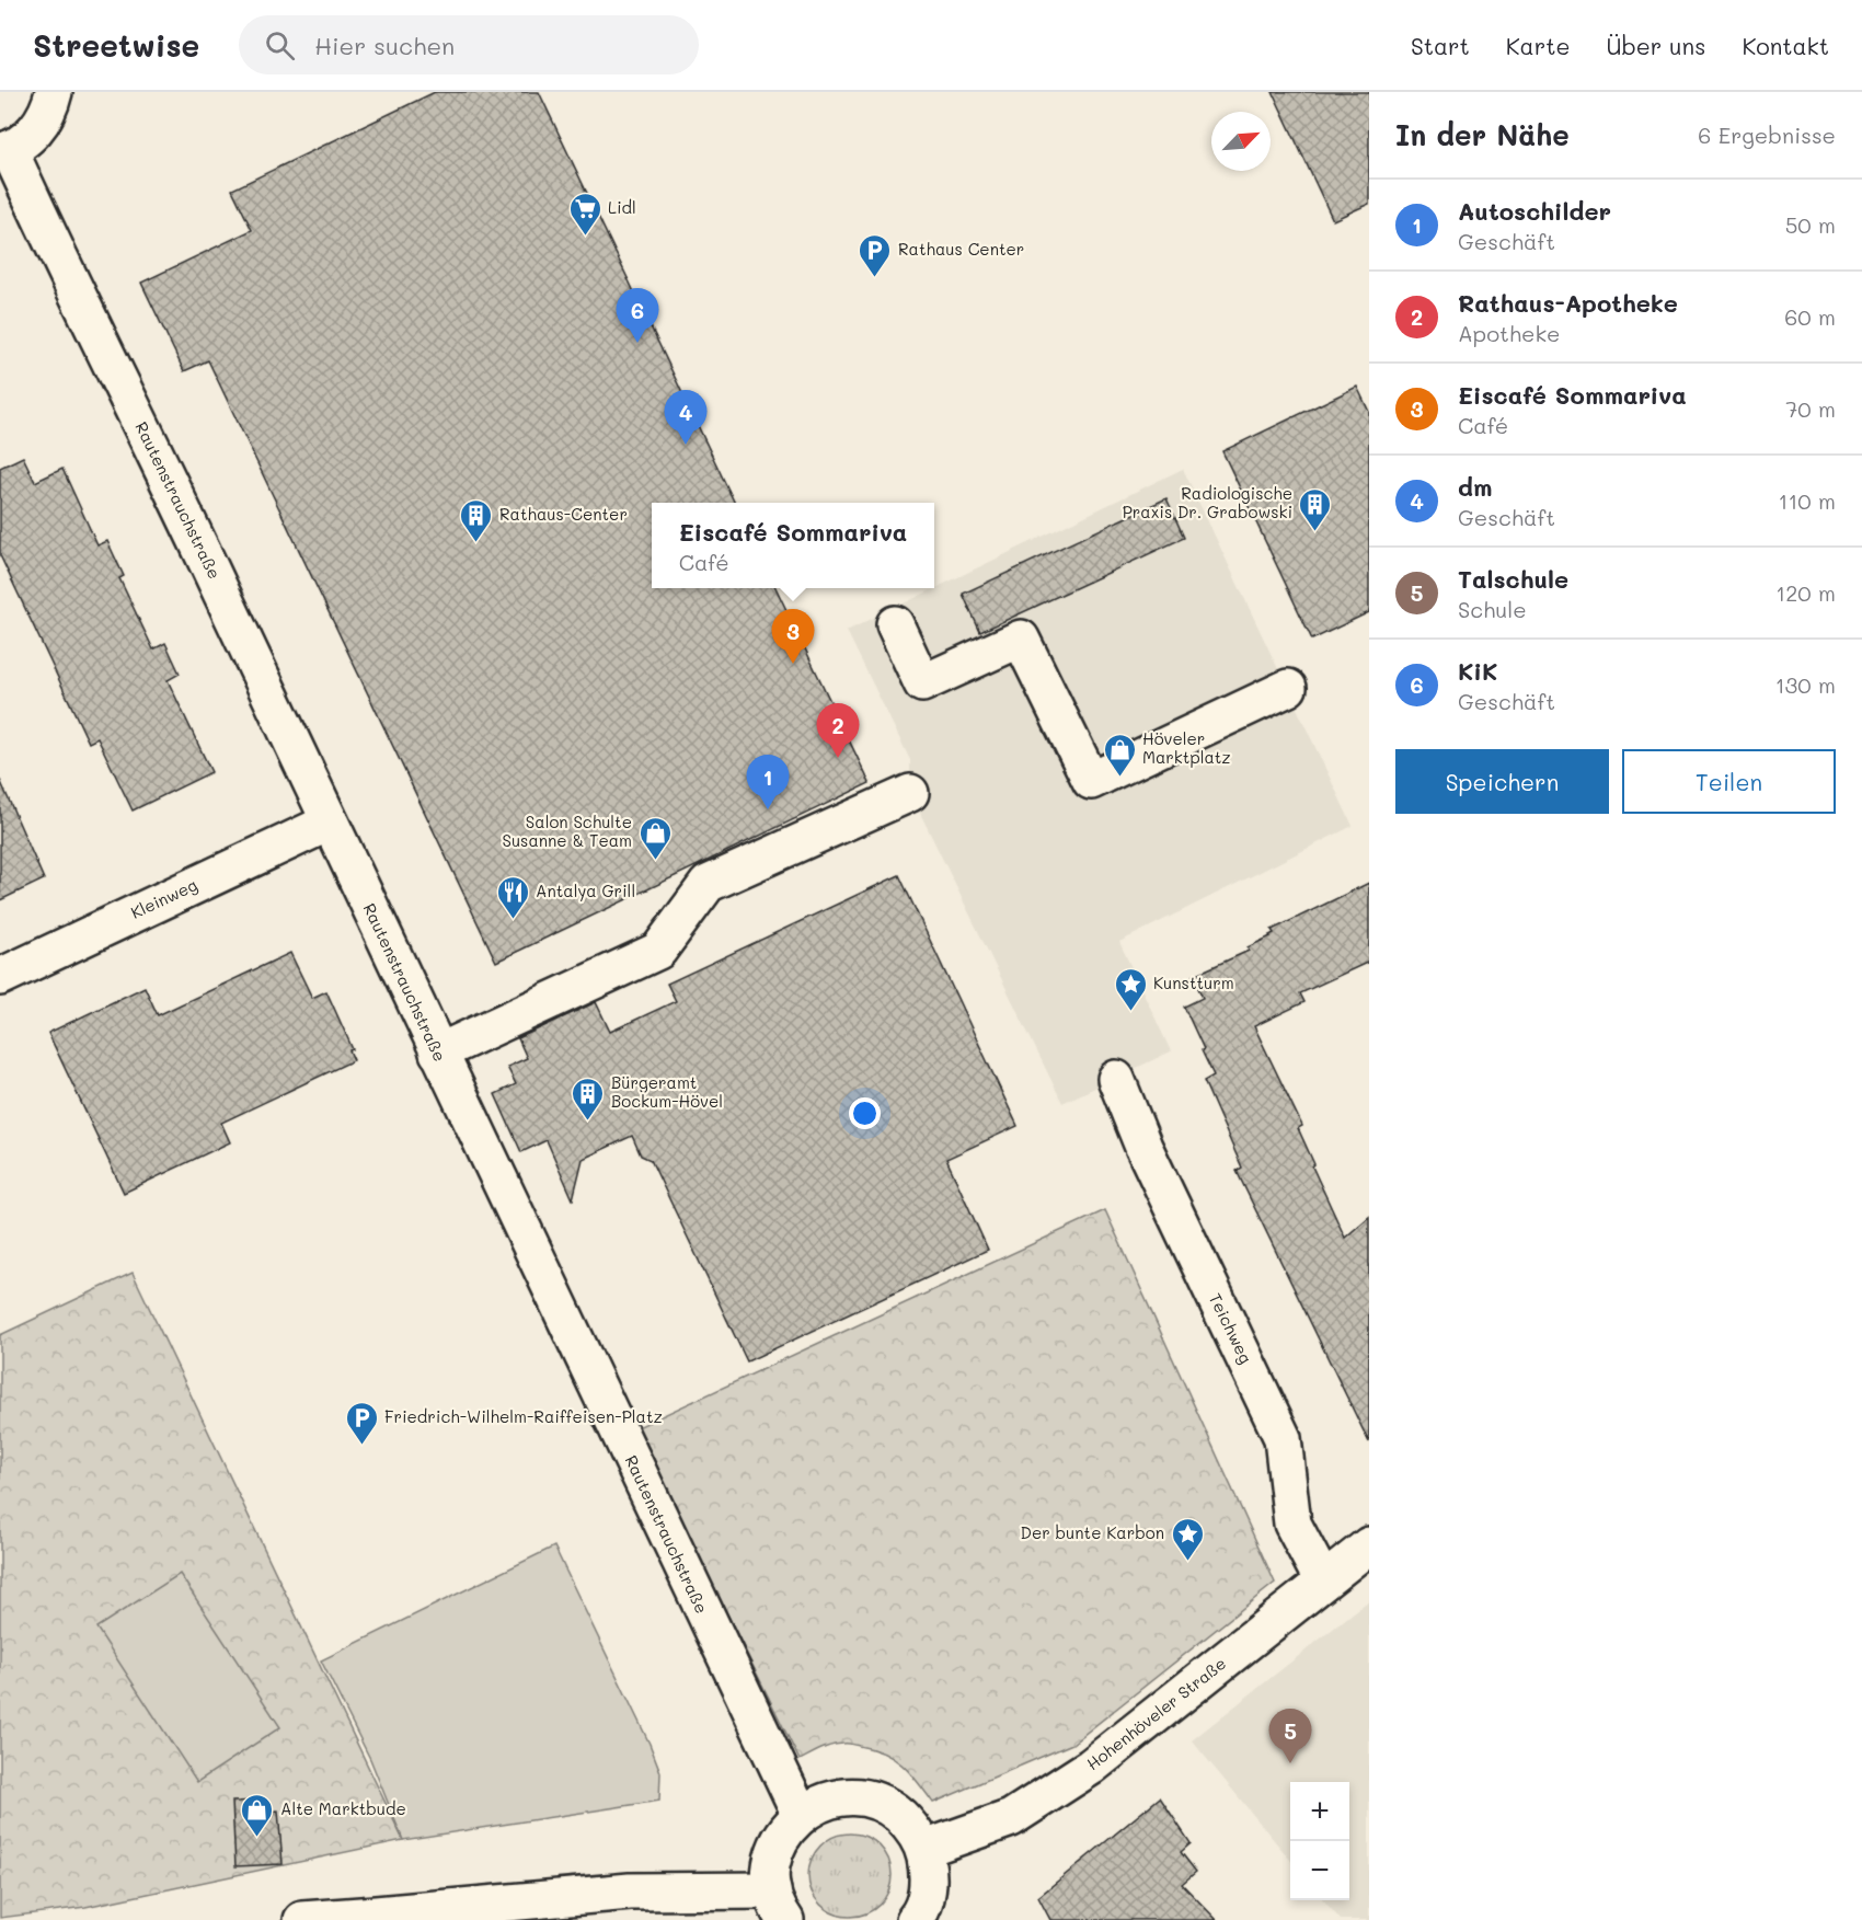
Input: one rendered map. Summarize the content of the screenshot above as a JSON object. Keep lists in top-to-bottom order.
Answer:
{
  "streets": {
    "street": [
      "Rautenstrauchstraße",
      "Kleinweg",
      "Teichweg",
      "Hohenhöveler Straße"
    ]
  },
  "crossings": [
    ["Rautenstrauchstraße", "Kleinweg"],
    ["Teichweg", "Hohenhöveler Straße"]
  ],
  "places": {
    "supermarket": ["Lidl"],
    "parking": ["Rathaus Center", "Friedrich-Wilhelm-Raiffeisen-Platz"],
    "building": ["Radiologische Praxis Dr. Grabowski", "Rathaus-Center", "Bürgeramt Bockum-Hövel"],
    "shop": ["Höveler Marktplatz", "Salon Schulte Susanne & Team", "Alte Marktbude"],
    "restaurant": ["Antalya Grill"],
    "place": ["Kunstturm", "Der bunte Karbon"]
  },
  "north": "top right",
  "page": {
    "header": "Streetwise",
    "search": "Hier suchen",
    "nav": [
      "Start",
      "Karte",
      "Über uns",
      "Kontakt"
    ],
    "heading": ["In der Nähe", "6 Ergebnisse"],
    "list": [
      {
        "mark": "1",
        "name": "Autoschilder",
        "note": "Geschäft",
        "value": "50 m"
      },
      {
        "mark": "2",
        "name": "Rathaus-Apotheke",
        "note": "Apotheke",
        "value": "60 m"
      },
      {
        "mark": "3",
        "name": "Eiscafé Sommariva",
        "note": "Café",
        "value": "70 m"
      },
      {
        "mark": "4",
        "name": "dm",
        "note": "Geschäft",
        "value": "110 m"
      },
      {
        "mark": "5",
        "name": "Talschule",
        "note": "Schule",
        "value": "120 m"
      },
      {
        "mark": "6",
        "name": "KiK",
        "note": "Geschäft",
        "value": "130 m"
      }
    ],
    "pins": [
      "6",
      "4",
      "3",
      "2",
      "1",
      "5"
    ],
    "popup": ["Eiscafé Sommariva", "Café"],
    "buttons": ["Speichern", "Teilen"],
    "map_buttons": ["+", "−"]
  }
}
